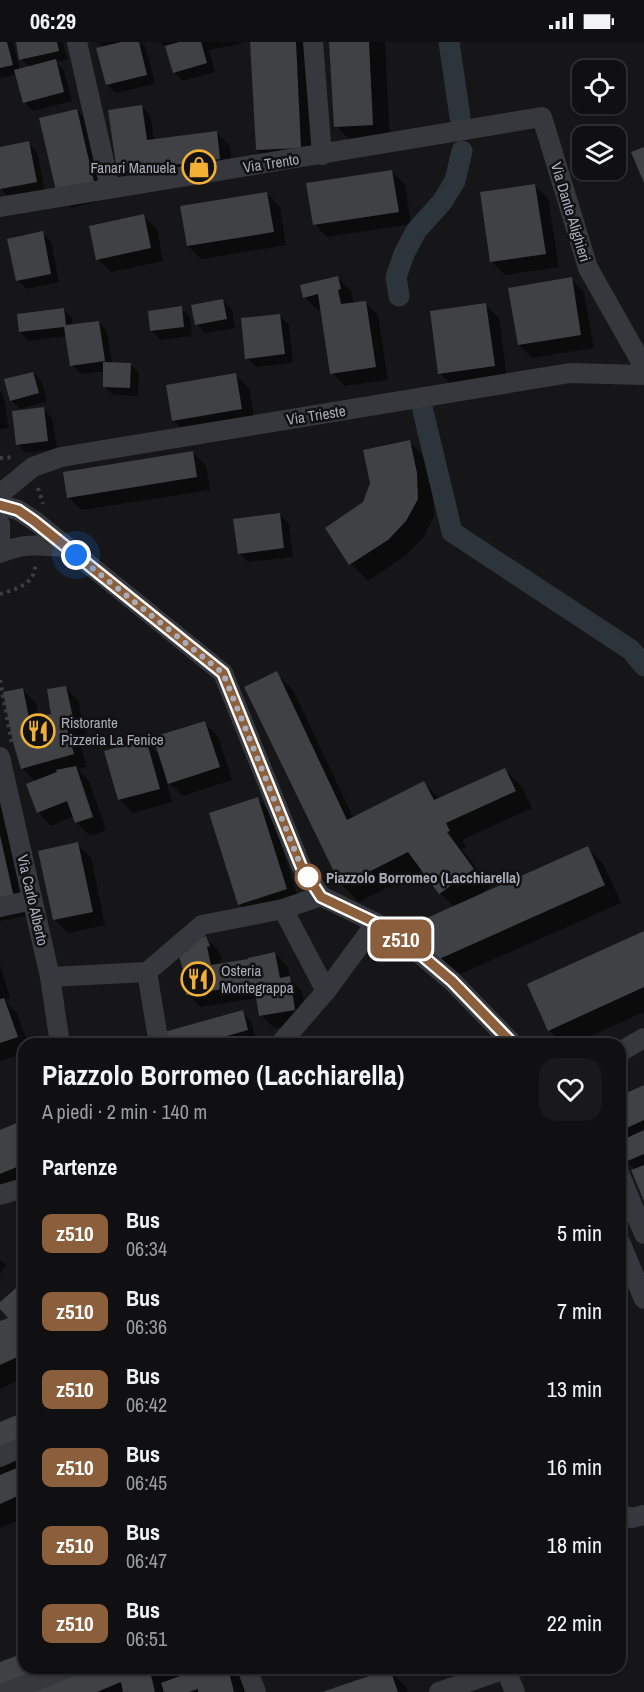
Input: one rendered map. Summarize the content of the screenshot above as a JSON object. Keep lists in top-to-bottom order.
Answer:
{
  "streets": {
    "street": [
      "Via Trento",
      "Via Dante Alighieri",
      "Via Trieste",
      "Via Carlo Alberto"
    ]
  },
  "crossings": [
    ["Via Trento", "Via Dante Alighieri"]
  ],
  "places": {
    "shop": ["Fanari Manuela"],
    "restaurant": ["Ristorante Pizzeria La Fenice", "Osteria Montegrappa"],
    "other": ["Piazzolo Borromeo (Lacchiarella)"]
  },
  "lines": ["bus line z510"],
  "page": {
    "status": "06:29",
    "on_map": "z510",
    "heading": [
      ["Piazzolo Borromeo (Lacchiarella)", "A piedi · 2 min · 140 m"],
      "Partenze"
    ],
    "list": [
      {
        "mark": "z510",
        "name": "Bus",
        "note": "06:34",
        "value": "5 min"
      },
      {
        "mark": "z510",
        "name": "Bus",
        "note": "06:36",
        "value": "7 min"
      },
      {
        "mark": "z510",
        "name": "Bus",
        "note": "06:42",
        "value": "13 min"
      },
      {
        "mark": "z510",
        "name": "Bus",
        "note": "06:45",
        "value": "16 min"
      },
      {
        "mark": "z510",
        "name": "Bus",
        "note": "06:47",
        "value": "18 min"
      },
      {
        "mark": "z510",
        "name": "Bus",
        "note": "06:51",
        "value": "22 min"
      }
    ]
  }
}
